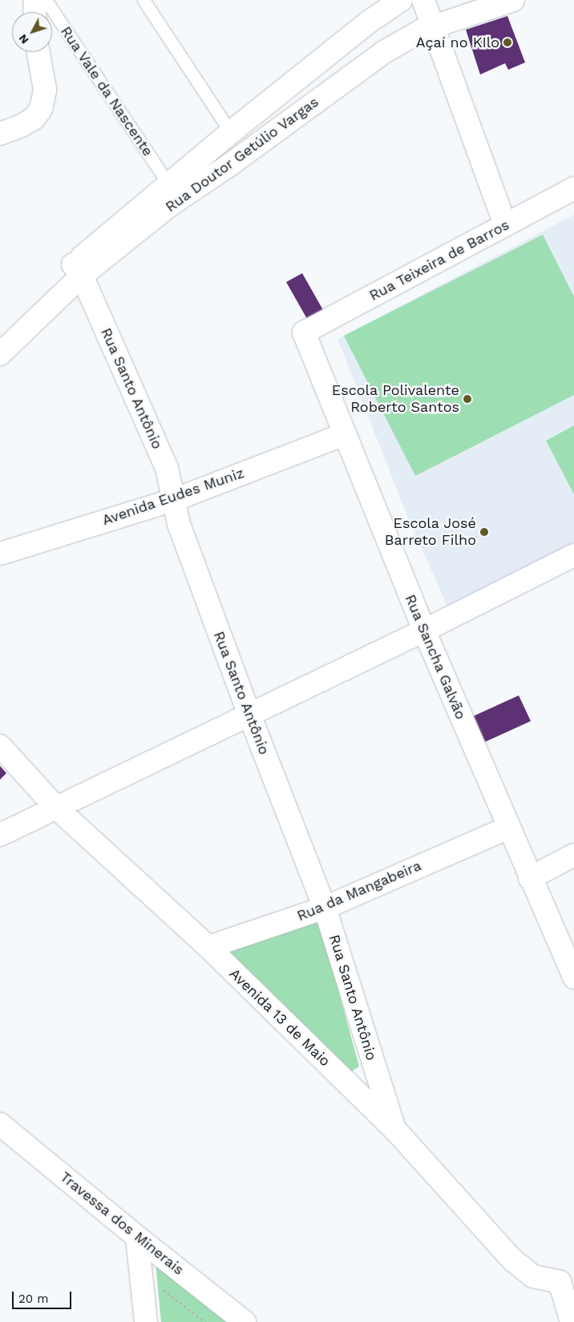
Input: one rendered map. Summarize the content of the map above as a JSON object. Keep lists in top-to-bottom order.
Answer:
{
  "streets": {
    "street": [
      "Rua Doutor Getúlio Vargas",
      "Rua Teixeira de Barros",
      "Rua Santo Antônio",
      "Avenida Eudes Muniz",
      "Rua Sancha Galvão",
      "Rua da Mangabeira",
      "Avenida 13 de Maio",
      "Travessa dos Minerais"
    ],
    "lane": ["Rua Vale da Nascente"]
  },
  "crossings": [
    ["Rua Vale da Nascente", "Rua Doutor Getúlio Vargas"],
    ["Rua Doutor Getúlio Vargas", "Rua Santo Antônio"],
    ["Rua Teixeira de Barros", "Rua Sancha Galvão"],
    ["Rua Santo Antônio", "Avenida Eudes Muniz"],
    ["Rua Santo Antônio", "Rua da Mangabeira"],
    ["Rua Santo Antônio", "Avenida 13 de Maio"],
    ["Avenida Eudes Muniz", "Rua Sancha Galvão"],
    ["Rua Sancha Galvão", "Rua da Mangabeira"],
    ["Rua da Mangabeira", "Avenida 13 de Maio"]
  ],
  "places": ["Açaí no KIlo", "Escola Polivalente Roberto Santos", "Escola José Barreto Filho"],
  "scale_bar": "20 m",
  "north": "bottom left"
}
